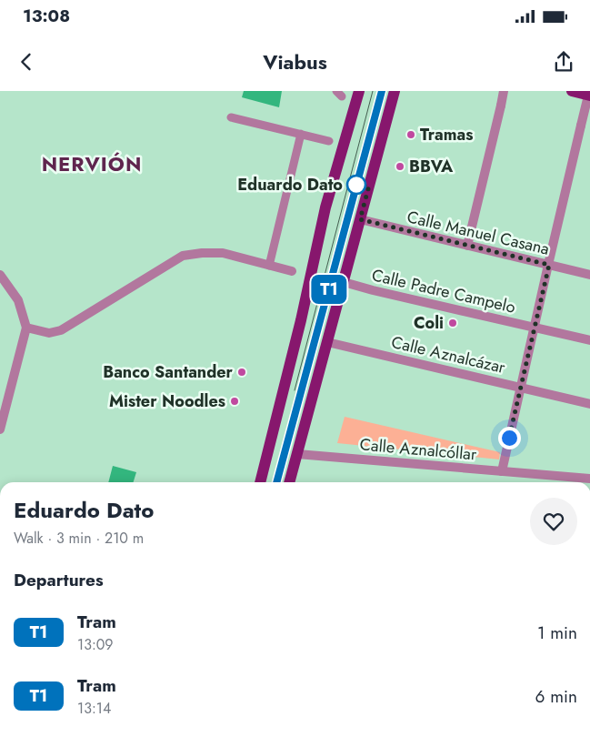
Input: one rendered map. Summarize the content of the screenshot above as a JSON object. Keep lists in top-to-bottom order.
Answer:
{
  "streets": {
    "street": [
      "Calle Manuel Casana",
      "Calle Padre Campelo",
      "Calle Aznalcázar",
      "Calle Aznalcóllar"
    ]
  },
  "districts": ["NERVIÓN"],
  "places": [
    "Tramas",
    "BBVA",
    "Eduardo Dato",
    "Coli",
    "Banco Santander",
    "Mister Noodles"
  ],
  "lines": ["tram line T1"],
  "page": {
    "status": "13:08",
    "header": "Viabus",
    "on_map": "T1",
    "heading": [
      ["Eduardo Dato", "Walk · 3 min · 210 m"],
      "Departures"
    ],
    "list": [
      {
        "mark": "T1",
        "name": "Tram",
        "note": "13:09",
        "value": "1 min"
      },
      {
        "mark": "T1",
        "name": "Tram",
        "note": "13:14",
        "value": "6 min"
      }
    ]
  }
}
